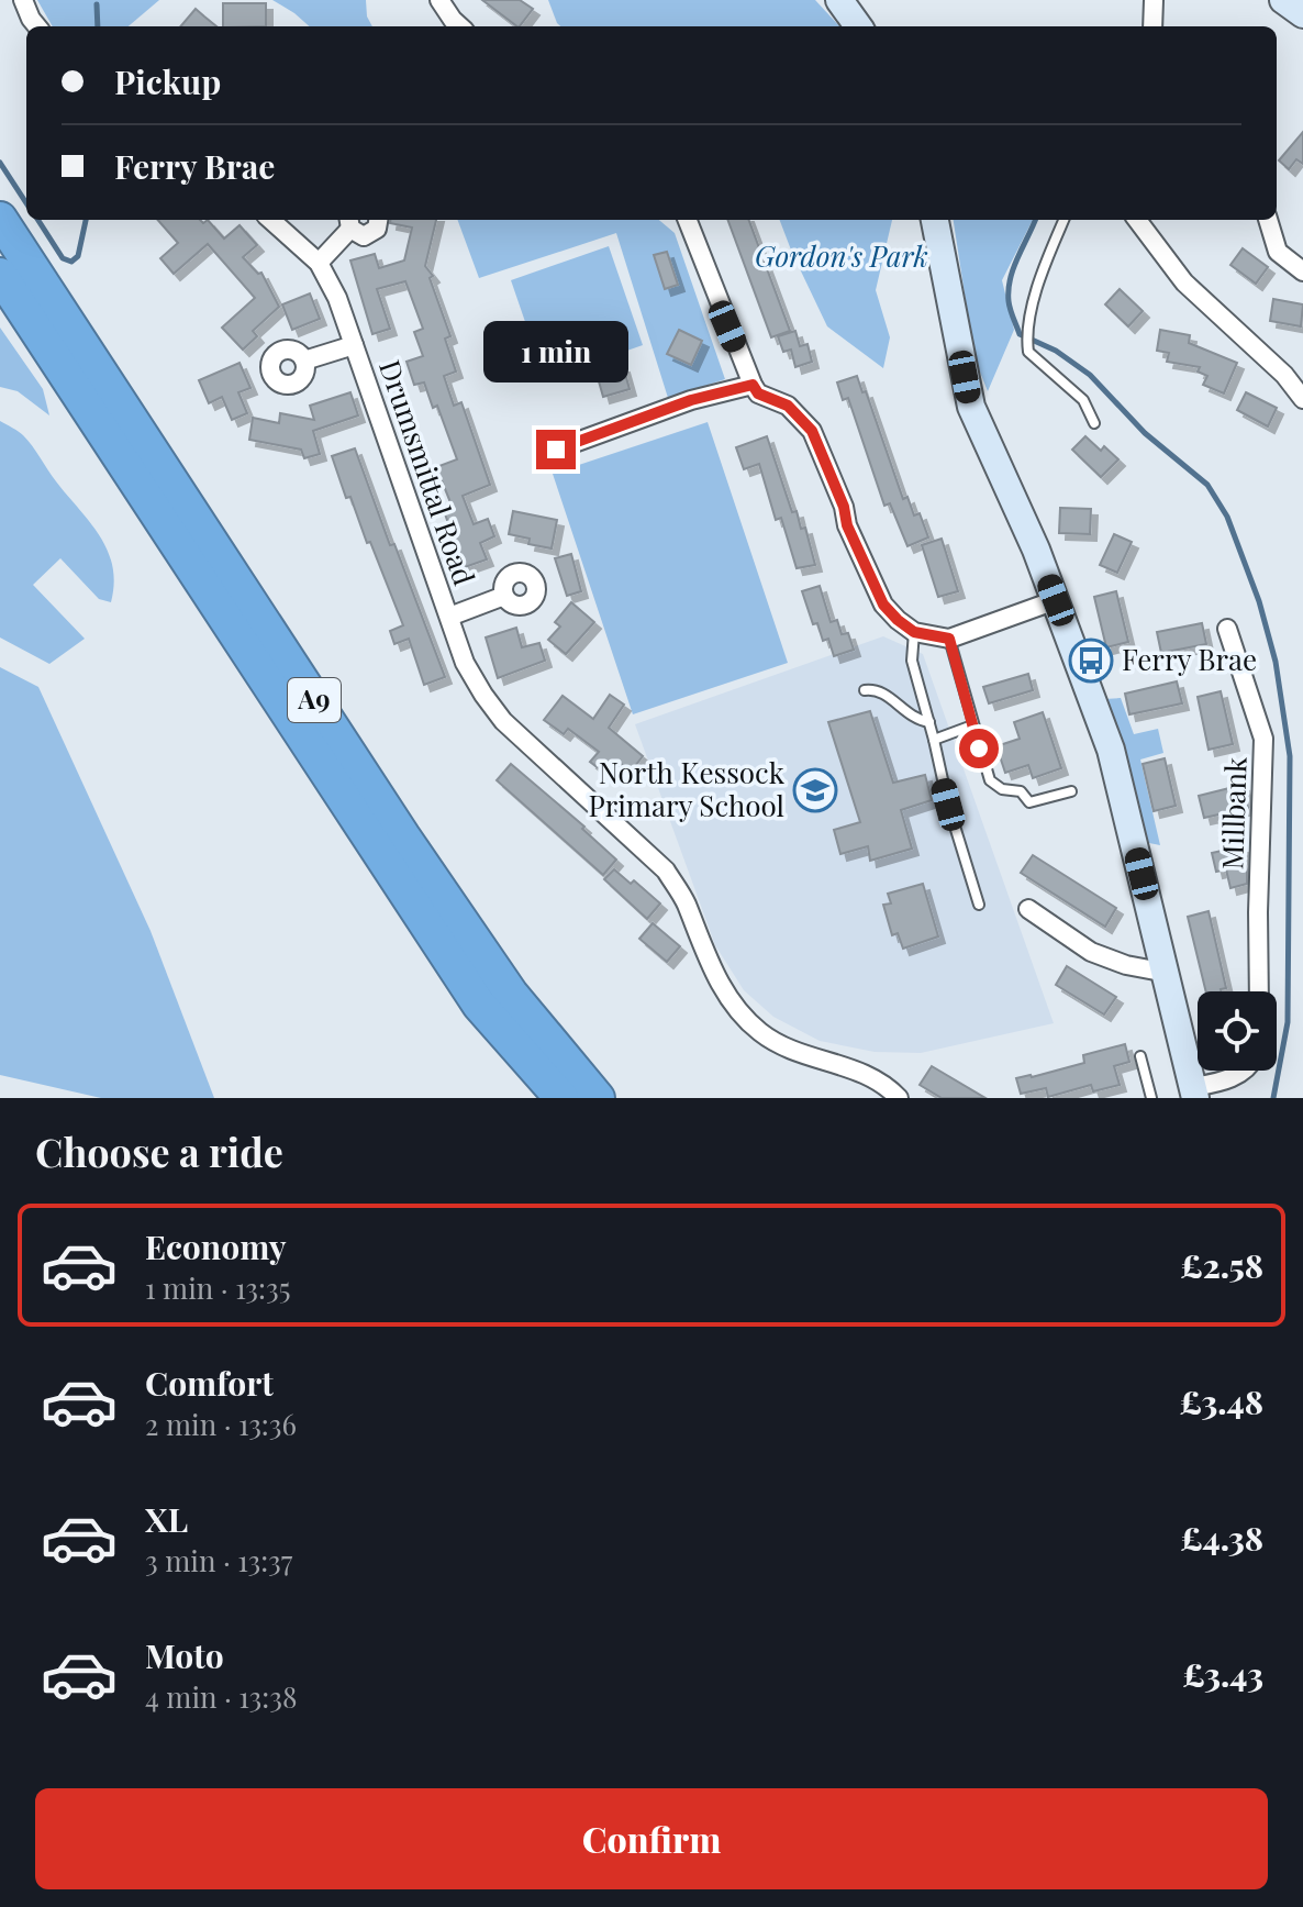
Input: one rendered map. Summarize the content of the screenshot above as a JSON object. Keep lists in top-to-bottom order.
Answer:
{
  "streets": {
    "highway": ["A9"],
    "street": ["Drumsmittal Road", "Millbank"]
  },
  "parks": ["Gordon's Park"],
  "places": {
    "bus stop": ["Ferry Brae"],
    "school or university": ["North Kessock Primary School"]
  },
  "page": {
    "banner": ["Pickup", "Ferry Brae"],
    "bubble": "1 min",
    "heading": "Choose a ride",
    "list": [
      {
        "name": "Economy",
        "note": "1 min · 13:35",
        "value": "£2.58"
      },
      {
        "name": "Comfort",
        "note": "2 min · 13:36",
        "value": "£3.48"
      },
      {
        "name": "XL",
        "note": "3 min · 13:37",
        "value": "£4.38"
      },
      {
        "name": "Moto",
        "note": "4 min · 13:38",
        "value": "£3.43"
      }
    ],
    "buttons": "Confirm"
  }
}
